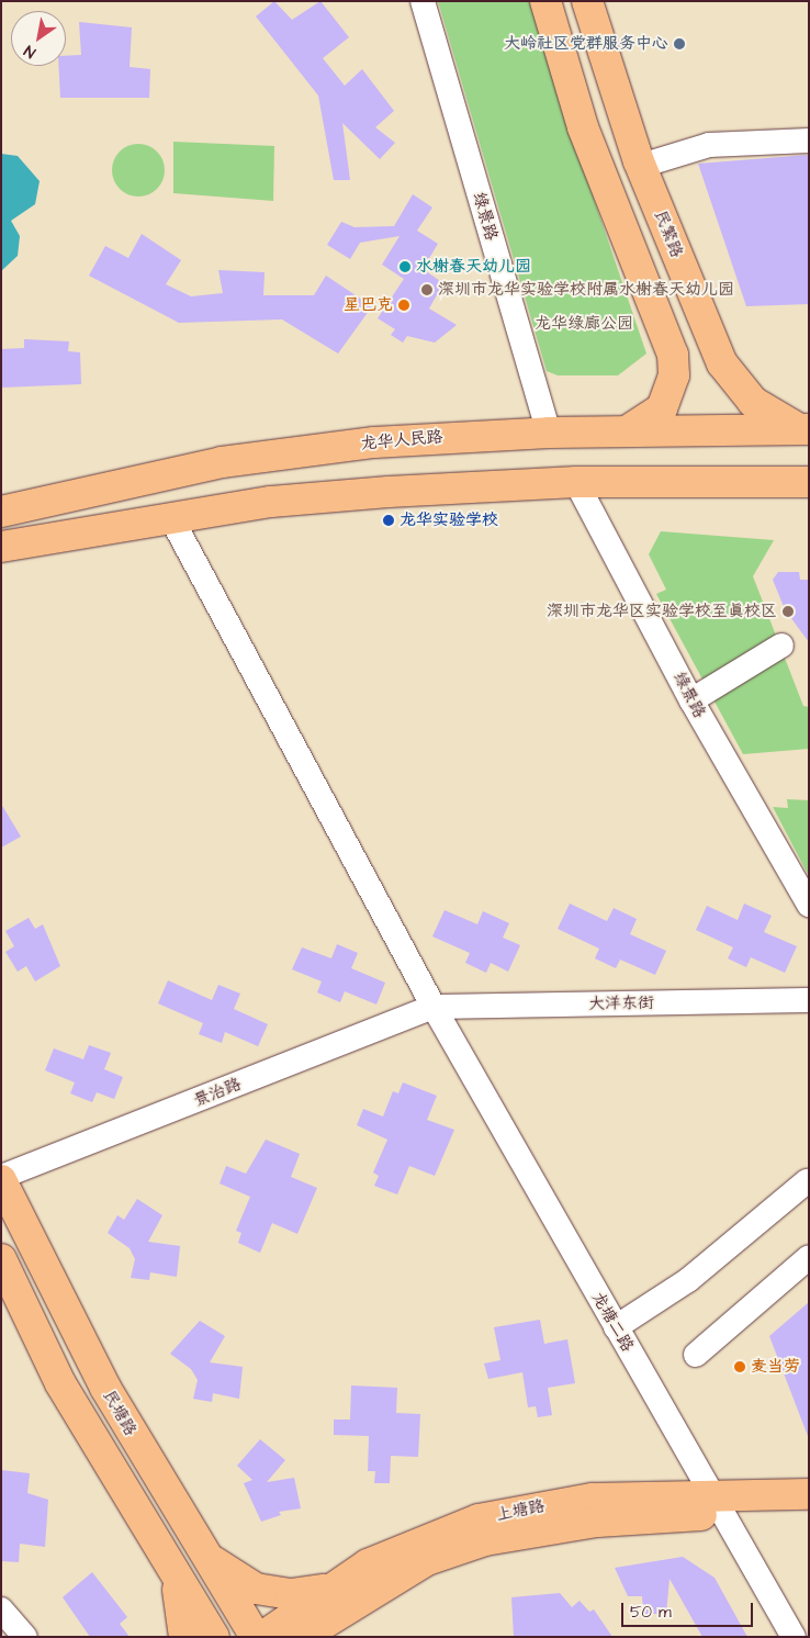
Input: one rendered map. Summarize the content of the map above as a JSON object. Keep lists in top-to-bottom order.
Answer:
{
  "streets": {
    "main road": [
      "民繁路",
      "龙华人民路",
      "民塘路",
      "上塘路"
    ],
    "street": [
      "绿景路",
      "大洋东街",
      "景治路",
      "龙塘二路"
    ]
  },
  "crossings": [
    ["绿景路", "龙华人民路"],
    ["民繁路", "龙华人民路"],
    ["大洋东街", "景治路"],
    ["大洋东街", "龙塘二路"],
    ["景治路", "龙塘二路"],
    ["景治路", "民塘路"],
    ["龙塘二路", "上塘路"]
  ],
  "parks": ["龙华绿廊公园"],
  "places": [
    "大岭社区党群服务中心",
    "水榭春天幼儿园",
    "深圳市龙华实验学校附属水榭春天幼儿园",
    "星巴克",
    "龙华实验学校",
    "深圳市龙华区实验学校至真校区",
    "麦当劳"
  ],
  "scale_bar": "50 m",
  "north": "bottom left"
}
